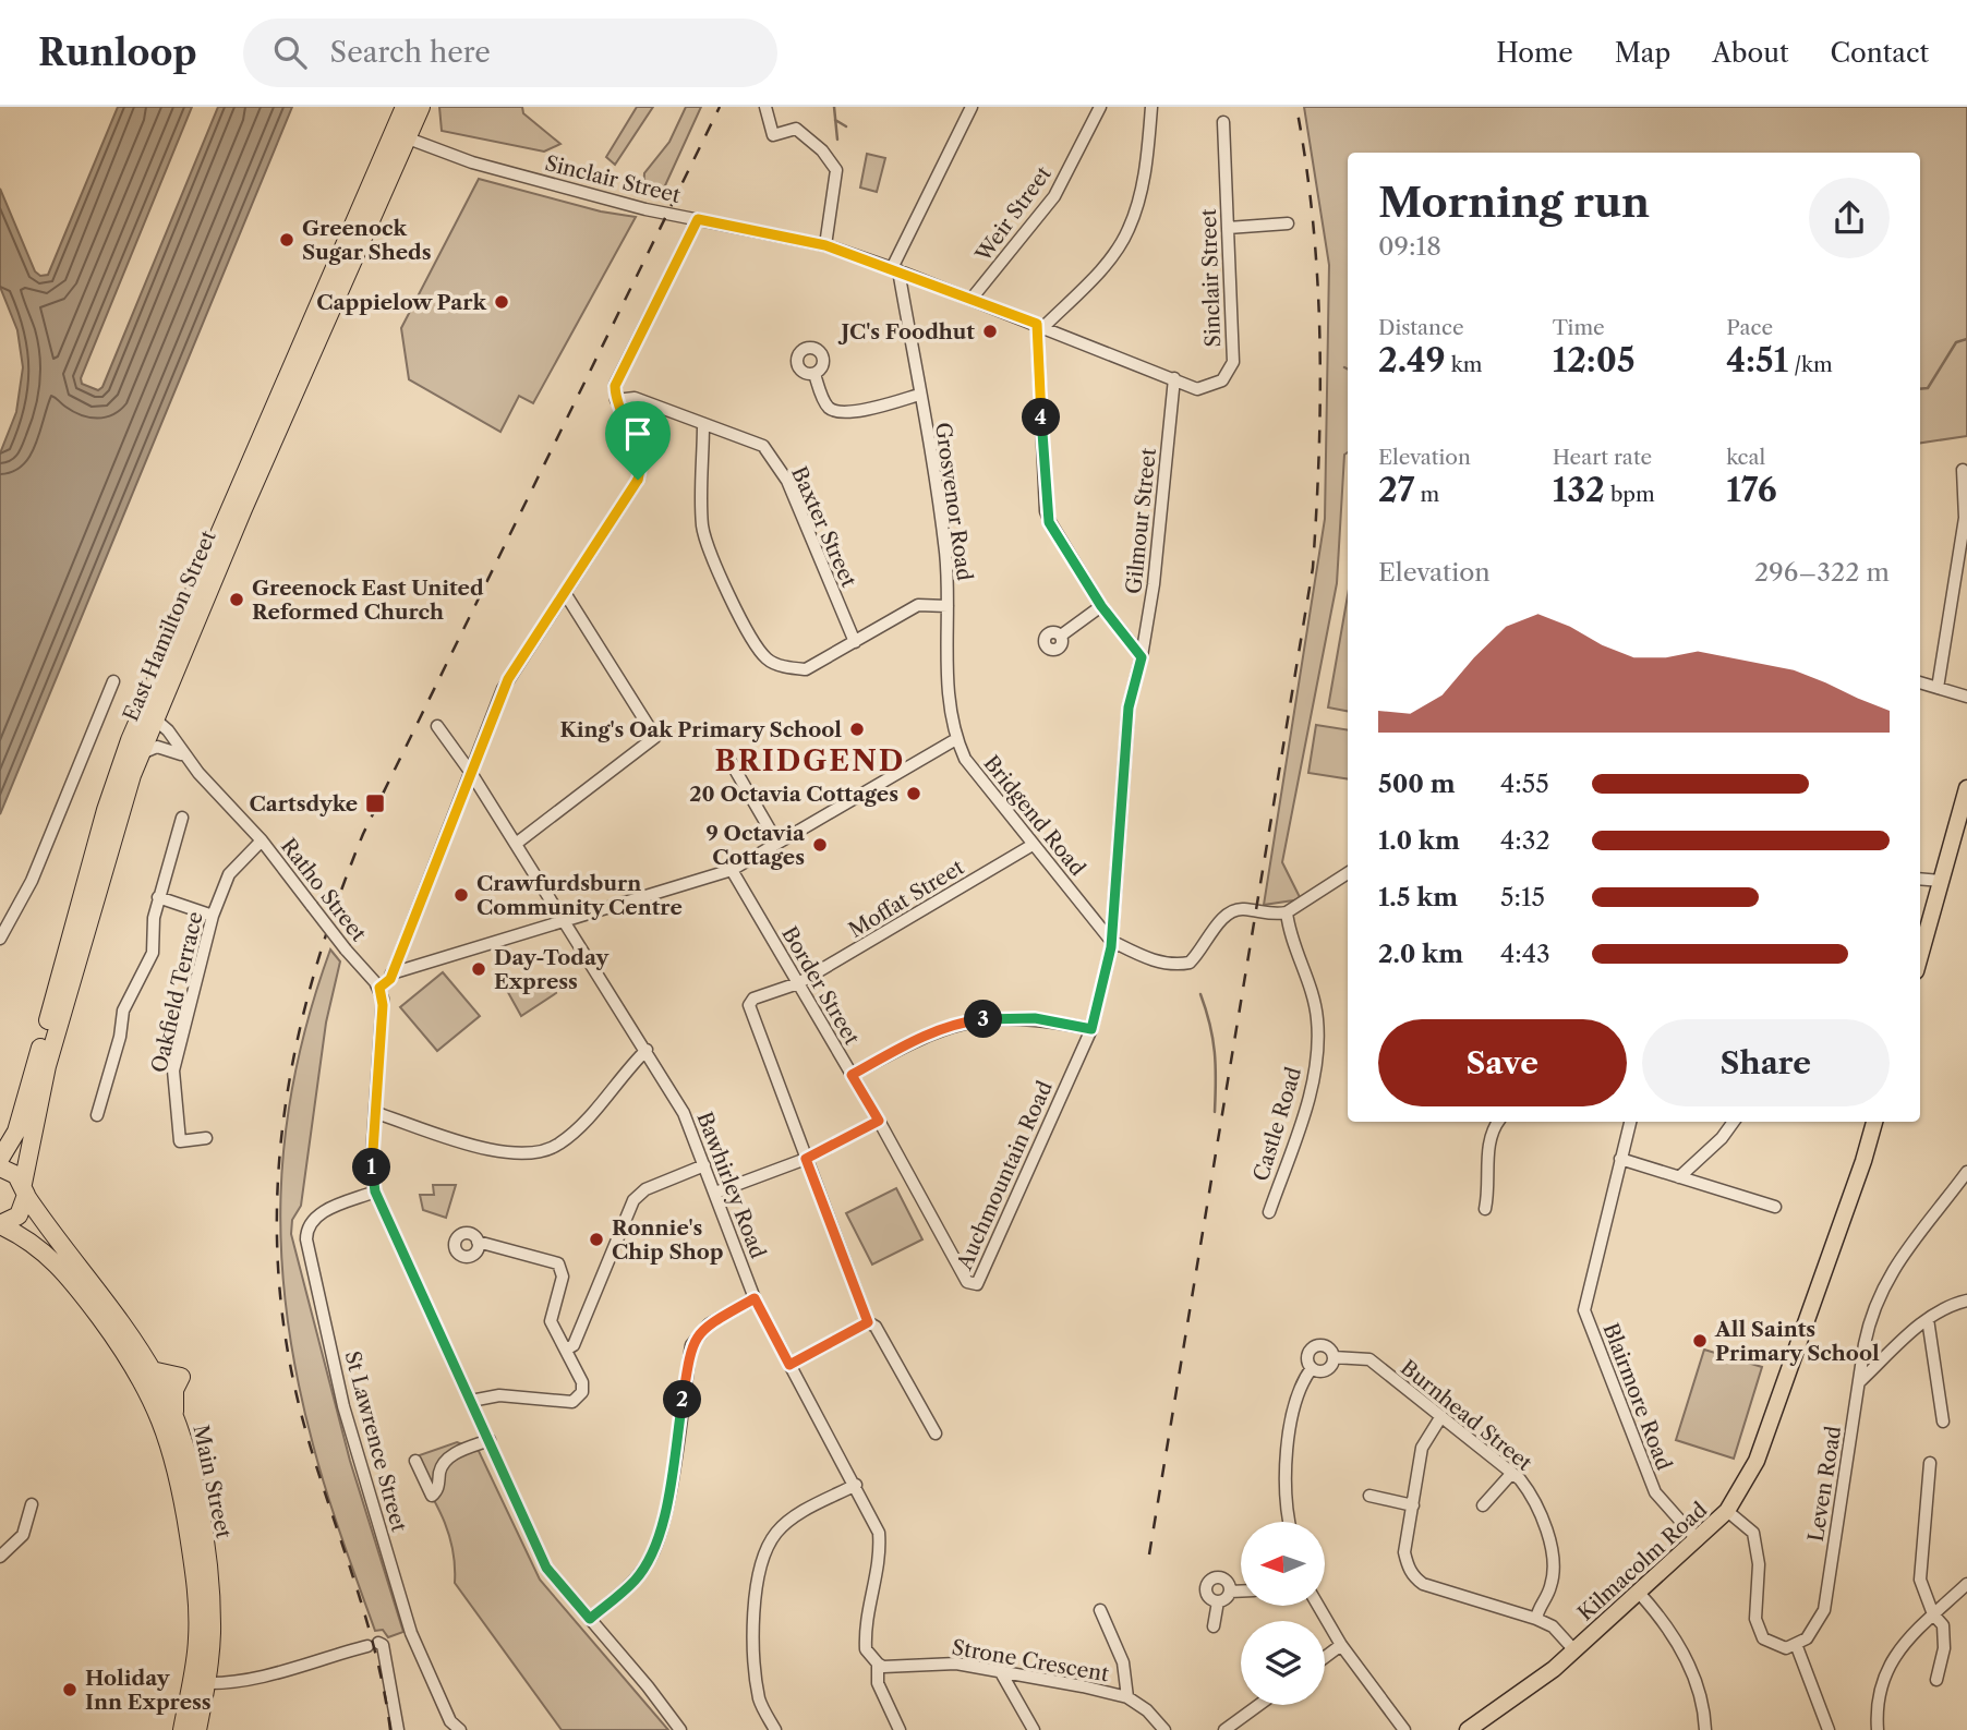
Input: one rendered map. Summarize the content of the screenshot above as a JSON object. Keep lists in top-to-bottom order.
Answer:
{
  "streets": {
    "highway": ["East Hamilton Street", "Main Street"],
    "main road": ["Kilmacolm Road"],
    "street": [
      "Sinclair Street",
      "Weir Street",
      "Grosvenor Road",
      "Gilmour Street",
      "Baxter Street",
      "Bridgend Road",
      "Ratho Street",
      "Moffat Street",
      "Border Street",
      "Oakfield Terrace",
      "Castle Road",
      "Auchmountain Road",
      "Bawhirley Road",
      "Blairmore Road",
      "Burnhead Street",
      "St Lawrence Street",
      "Leven Road",
      "Strone Crescent"
    ]
  },
  "crossings": [
    ["Sinclair Street", "Weir Street"],
    ["Sinclair Street", "Grosvenor Road"],
    ["Sinclair Street", "Gilmour Street"],
    ["Sinclair Street", "East Hamilton Street"],
    ["Grosvenor Road", "Bridgend Road"],
    ["Gilmour Street", "Bridgend Road"],
    ["Gilmour Street", "Auchmountain Road"],
    ["East Hamilton Street", "Ratho Street"],
    ["East Hamilton Street", "Main Street"],
    ["Bridgend Road", "Moffat Street"],
    ["Bridgend Road", "Castle Road"],
    ["Bridgend Road", "Auchmountain Road"],
    ["Ratho Street", "Oakfield Terrace"],
    ["Ratho Street", "Bawhirley Road"],
    ["Moffat Street", "Border Street"],
    ["Border Street", "Auchmountain Road"],
    ["Bawhirley Road", "Strone Crescent"],
    ["Blairmore Road", "Kilmacolm Road"]
  ],
  "districts": ["BRIDGEND"],
  "places": {
    "other": [
      "Greenock Sugar Sheds",
      "Cappielow Park",
      "JC's Foodhut",
      "Greenock East United Reformed Church",
      "King's Oak Primary School",
      "20 Octavia Cottages",
      "9 Octavia Cottages",
      "Crawfurdsburn Community Centre",
      "Day-Today Express",
      "Ronnie's Chip Shop",
      "All Saints Primary School",
      "Holiday Inn Express"
    ],
    "transit": ["Cartsdyke"]
  },
  "north": "left",
  "page": {
    "header": "Runloop",
    "search": "Search here",
    "nav": [
      "Home",
      "Map",
      "About",
      "Contact"
    ],
    "heading": ["Morning run", "09:18"],
    "stats": [
      ["Distance", "2.49 km"],
      ["Time", "12:05"],
      ["Pace", "4:51 /km"],
      ["Elevation", "27 m"],
      ["Heart rate", "132 bpm"],
      ["kcal", "176"]
    ],
    "pins": [
      "4",
      "3",
      "1",
      "2"
    ],
    "chart": ["Elevation", "296–322 m"],
    "list": [
      {
        "name": "500 m",
        "note": "4:55"
      },
      {
        "name": "1.0 km",
        "note": "4:32"
      },
      {
        "name": "1.5 km",
        "note": "5:15"
      },
      {
        "name": "2.0 km",
        "note": "4:43"
      }
    ],
    "buttons": ["Save", "Share"]
  }
}
